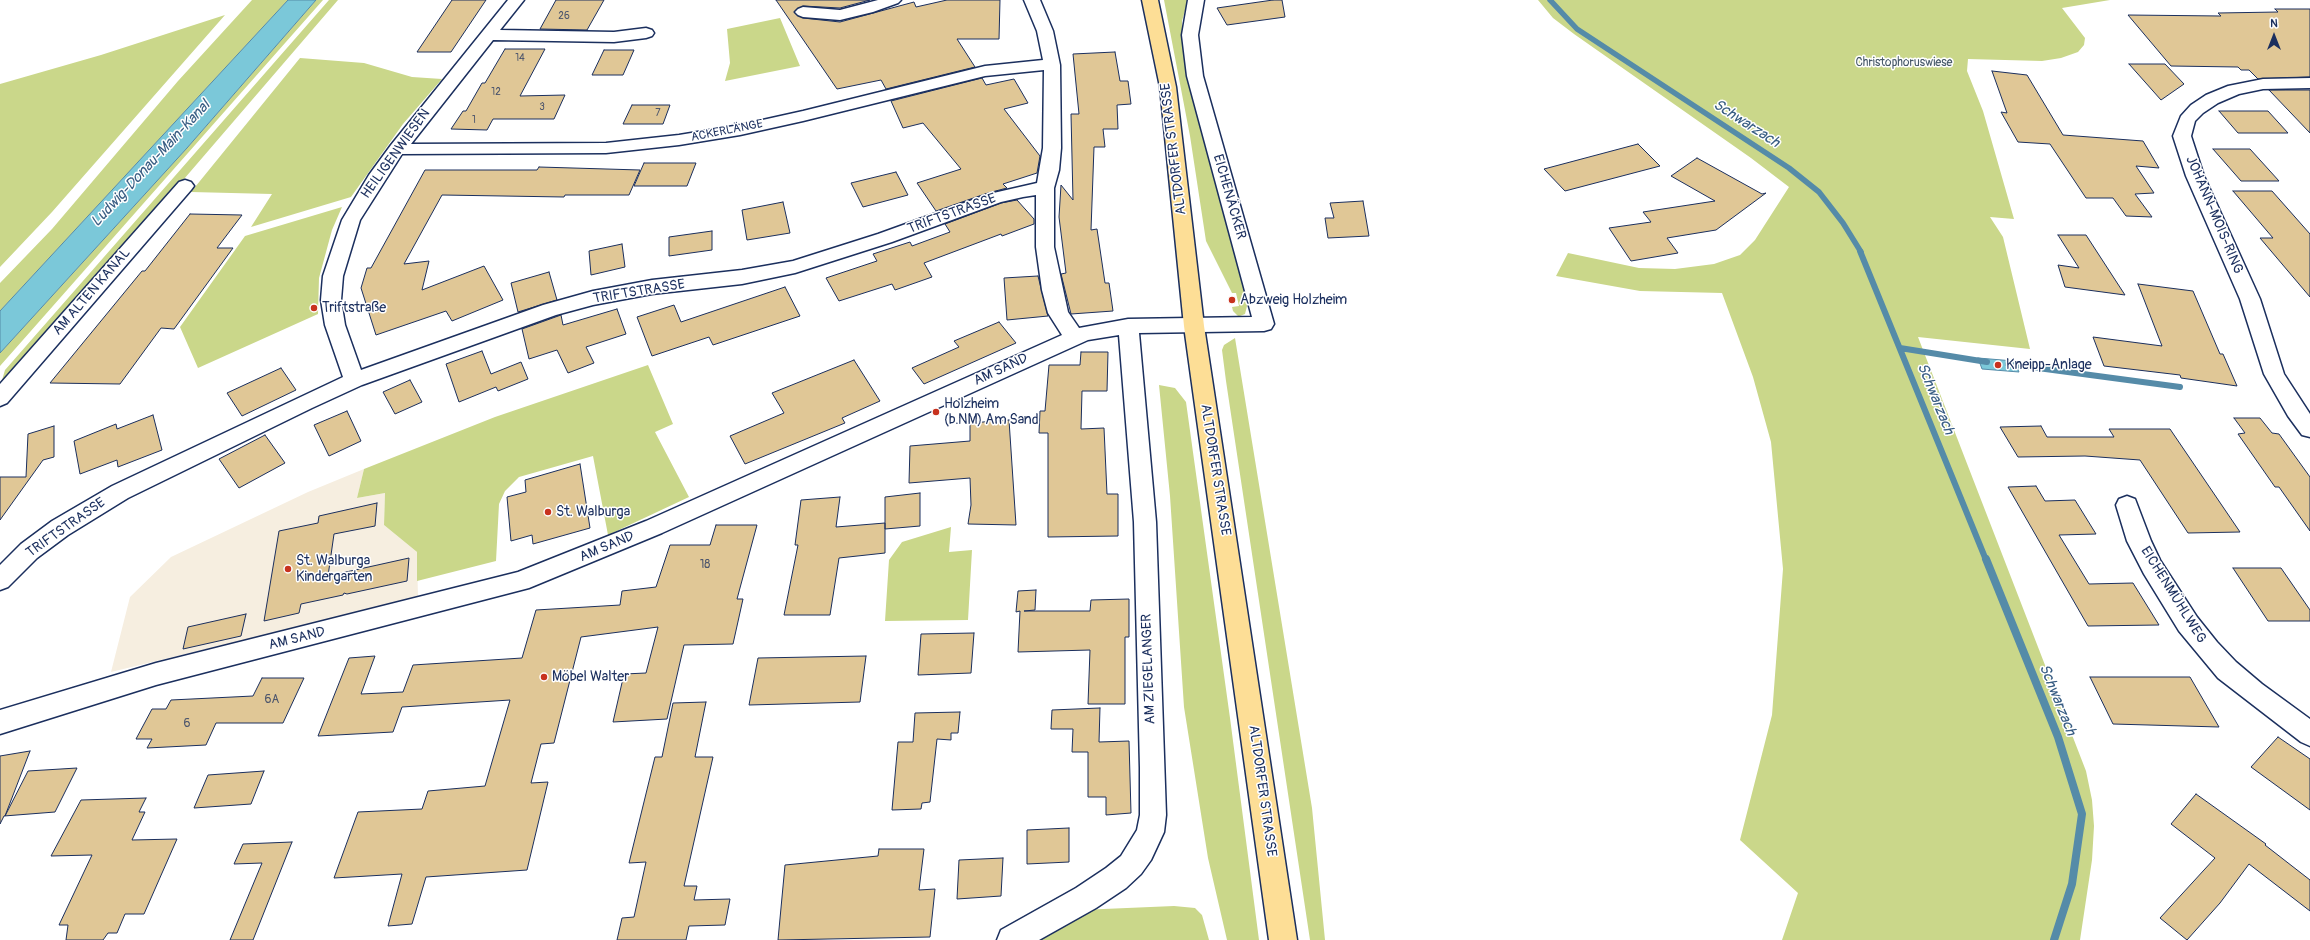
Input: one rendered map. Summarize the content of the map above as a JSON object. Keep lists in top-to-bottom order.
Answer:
{
  "streets": {
    "main road": ["ALTDORFER STRASSE"],
    "street": [
      "ACKERLÄNGE",
      "HEILIGENWIESEN",
      "EICHENÄCKER",
      "TRIFTSTRASSE",
      "JOHANN-MOIS-RING",
      "AM ALTEN KANAL",
      "AM SAND",
      "EICHENMÜHLWEG",
      "AM ZIEGELANGER"
    ]
  },
  "crossings": [
    ["ACKERLÄNGE", "HEILIGENWIESEN"],
    ["ALTDORFER STRASSE", "EICHENÄCKER"],
    ["ALTDORFER STRASSE", "AM SAND"],
    ["HEILIGENWIESEN", "TRIFTSTRASSE"],
    ["EICHENÄCKER", "AM SAND"],
    ["AM SAND", "AM ZIEGELANGER"]
  ],
  "water": ["Schwarzach", "Ludwig-Donau-Main-Kanal"],
  "parks": ["Christophoruswiese"],
  "places": [
    "Abzweig Holzheim",
    "Triftstraße",
    "Kneipp-Anlage",
    "Holzheim (b.NM) Am Sand",
    "St. Walburga",
    "St. Walburga Kindergarten",
    "Möbel Walter"
  ],
  "house_numbers": [
    "26",
    "14",
    "12",
    "3",
    "7",
    "1",
    "18",
    "6A",
    "6"
  ],
  "north": "top"
}
